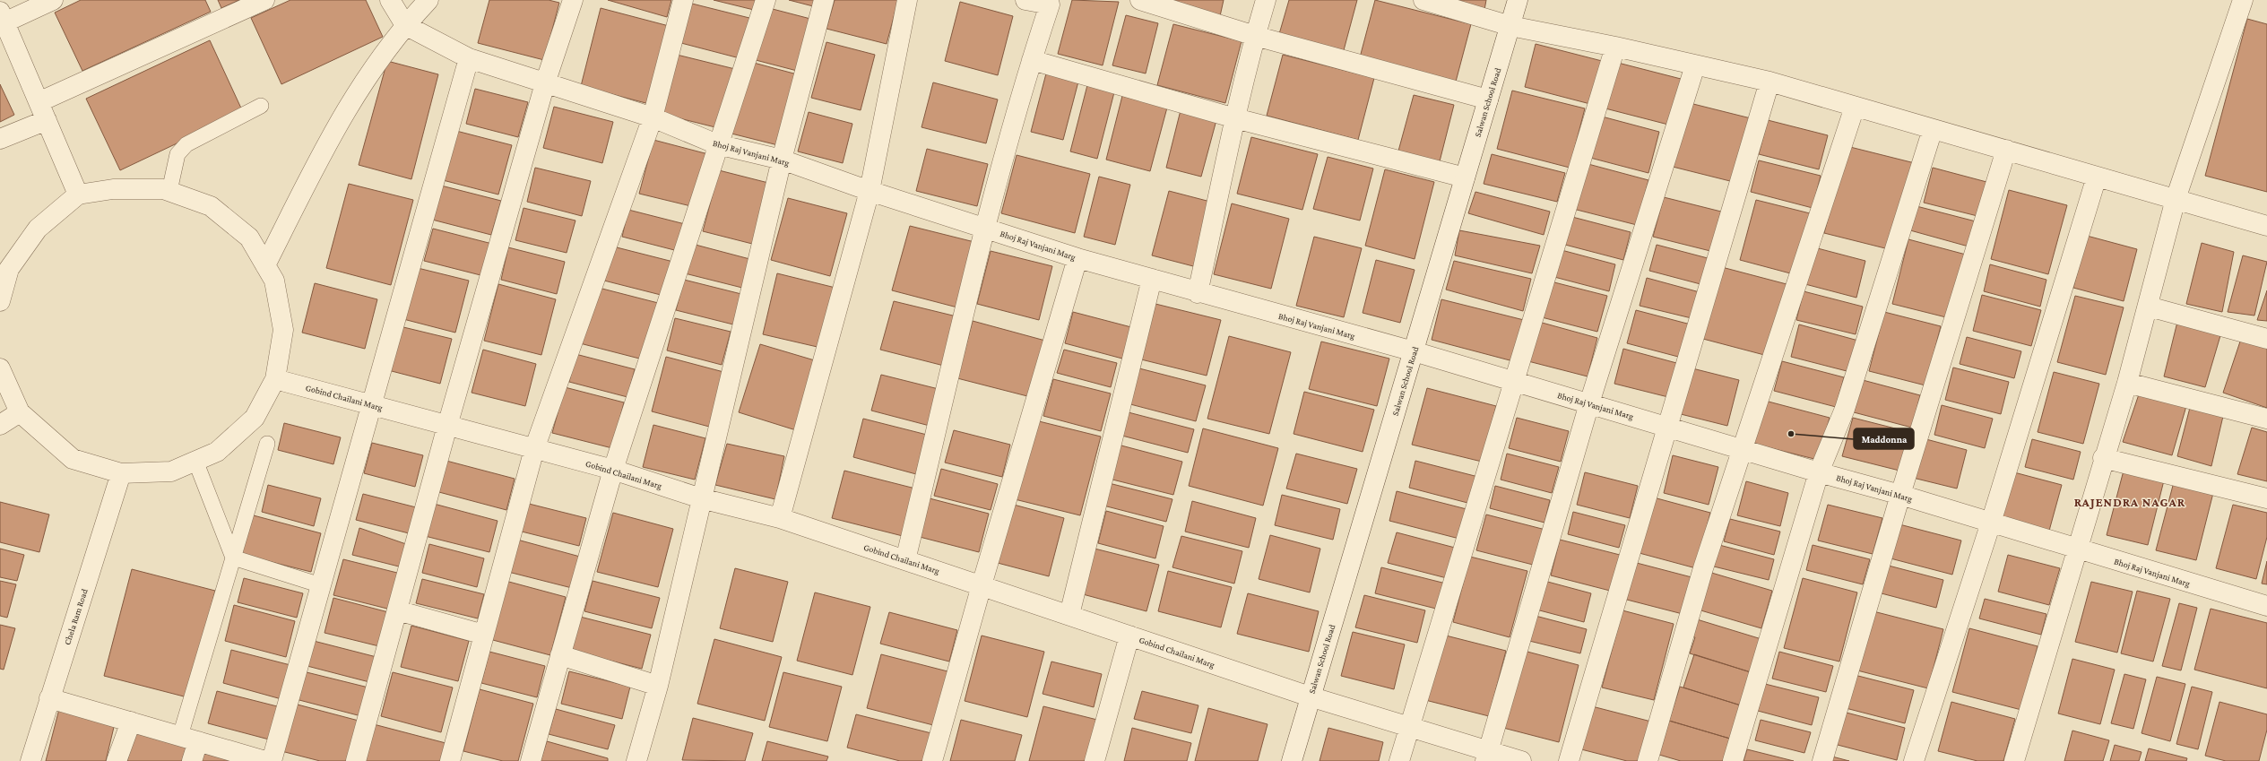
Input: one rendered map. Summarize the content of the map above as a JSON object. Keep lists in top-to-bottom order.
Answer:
{
  "streets": {
    "street": [
      "Salwan School Road",
      "Bhoj Raj Vanjani Marg",
      "Gobind Chailani Marg",
      "Chela Ram Road"
    ]
  },
  "crossings": [
    ["Salwan School Road", "Bhoj Raj Vanjani Marg"],
    ["Salwan School Road", "Gobind Chailani Marg"]
  ],
  "districts": ["RAJENDRA NAGAR"],
  "places": ["Maddonna"]
}
